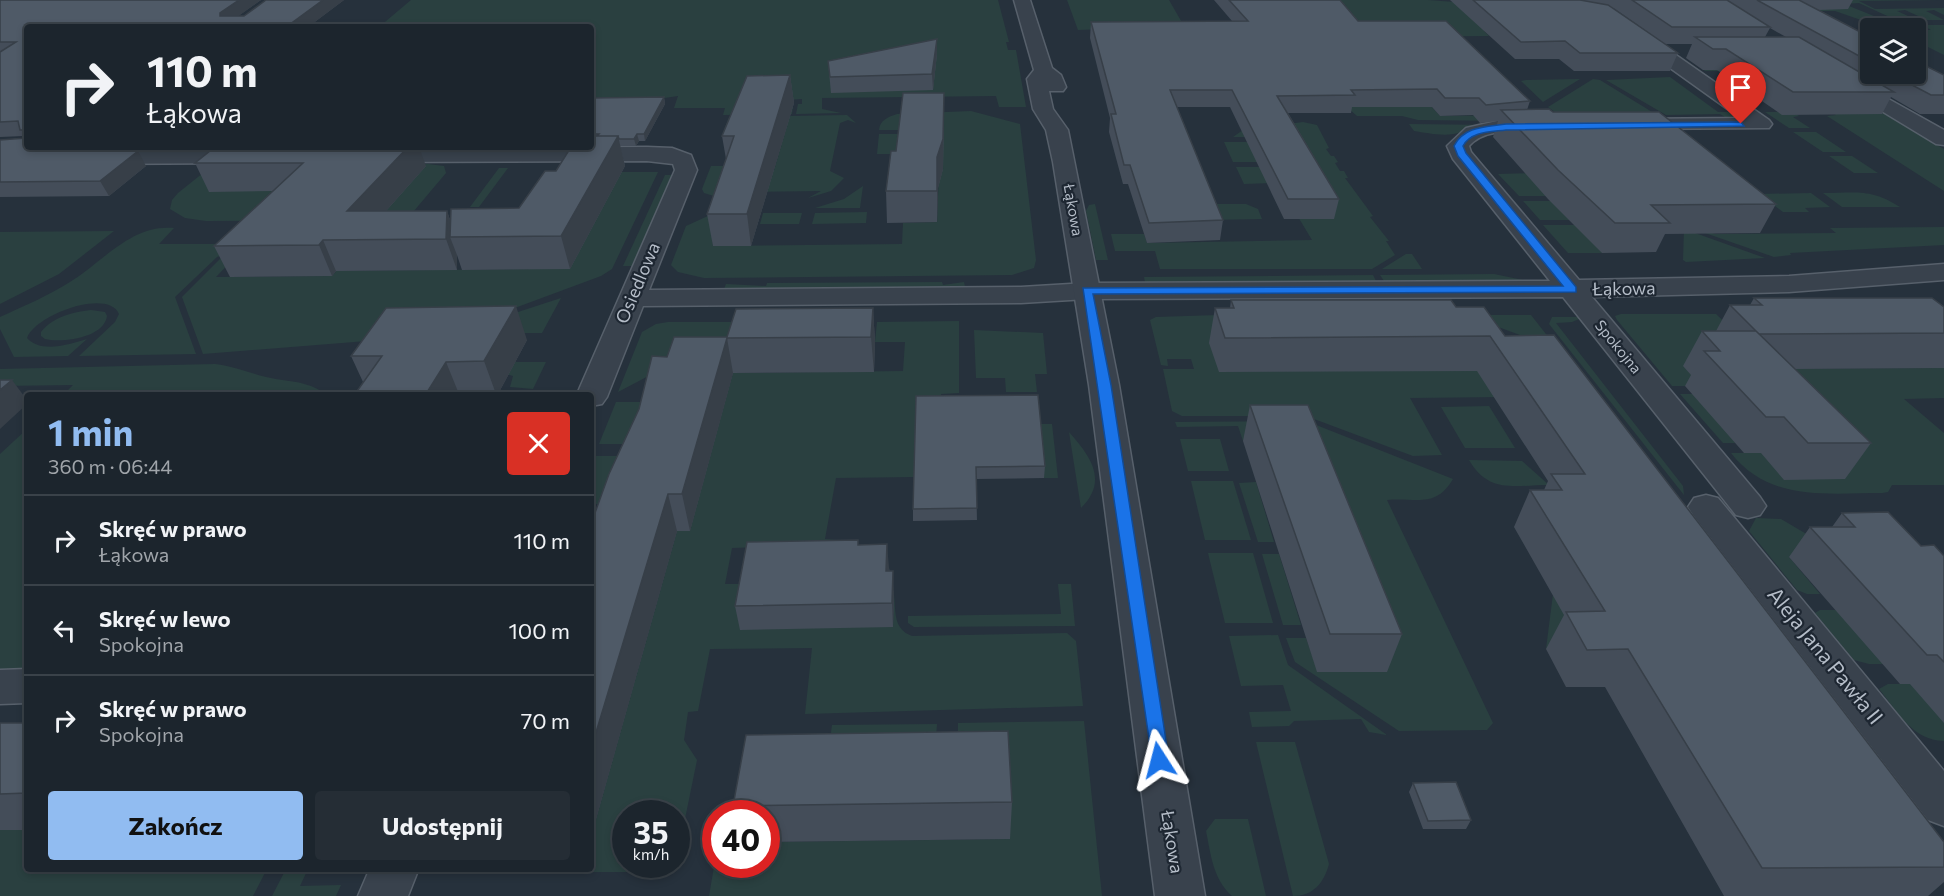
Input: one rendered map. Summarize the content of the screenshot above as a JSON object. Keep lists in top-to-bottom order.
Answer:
{
  "streets": {
    "street": [
      "Łąkowa",
      "Osiedlowa",
      "Spokojna",
      "Aleja Jana Pawła II"
    ]
  },
  "crossings": [
    ["Łąkowa", "Spokojna"]
  ],
  "page": {
    "turn": ["110 m", "Łąkowa"],
    "heading": ["1 min", "360 m · 06:44"],
    "list": [
      {
        "name": "Skręć w prawo",
        "note": "Łąkowa",
        "value": "110 m"
      },
      {
        "name": "Skręć w lewo",
        "note": "Spokojna",
        "value": "100 m"
      },
      {
        "name": "Skręć w prawo",
        "note": "Spokojna",
        "value": "70 m"
      }
    ],
    "buttons": ["Zakończ", "Udostępnij"],
    "speed": "35 km/h",
    "limit": "40"
  }
}
